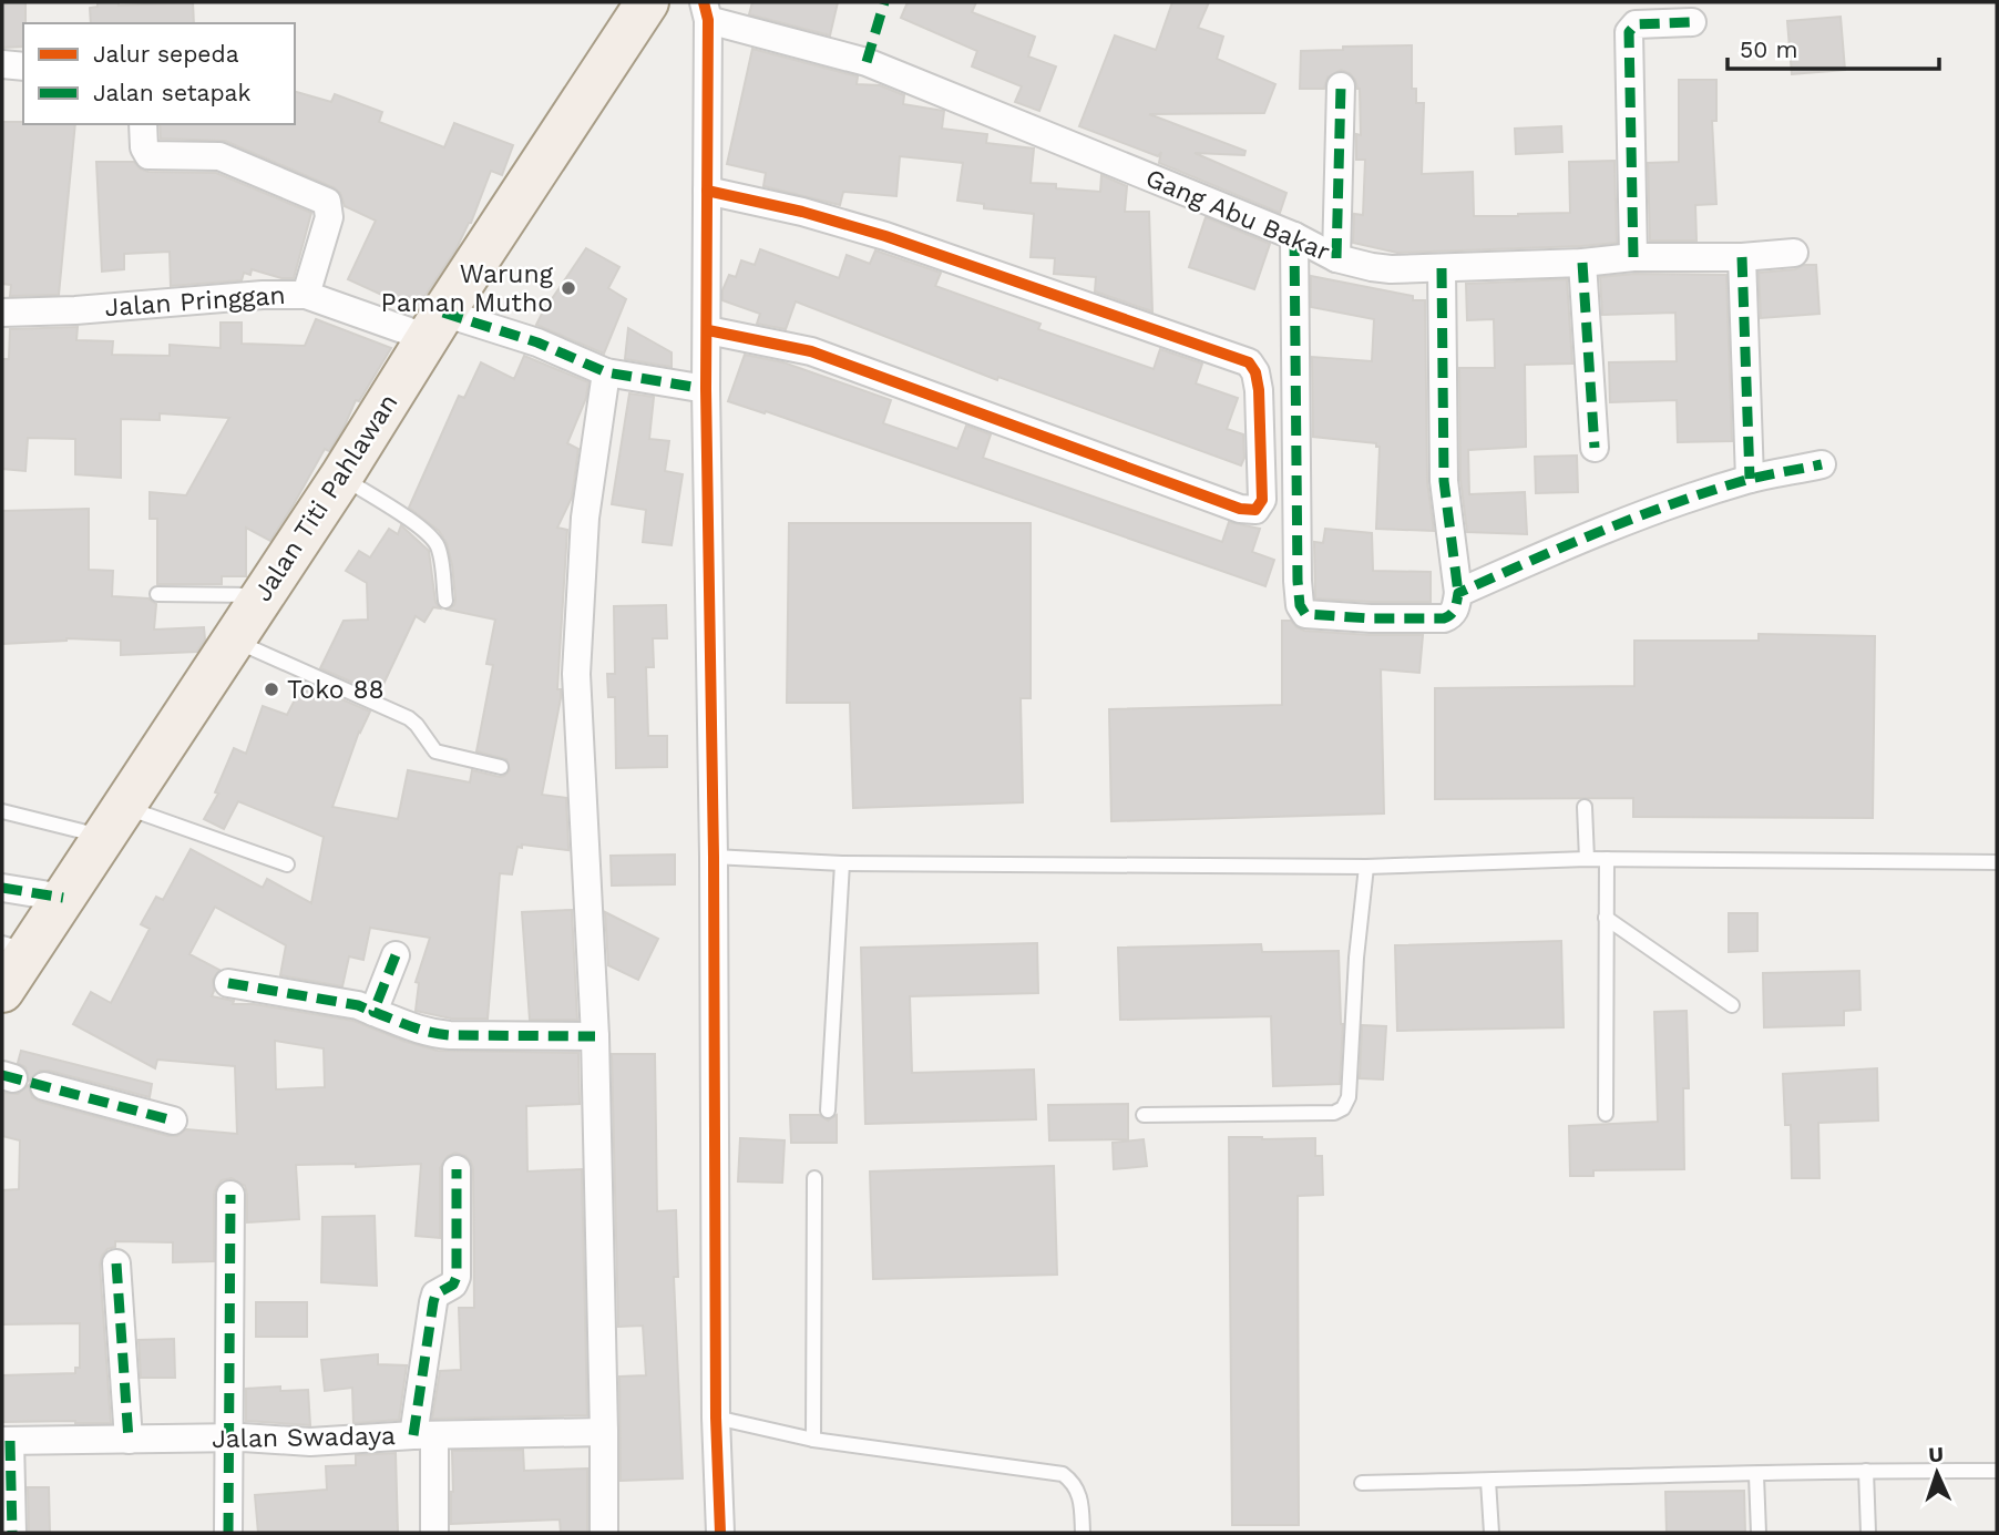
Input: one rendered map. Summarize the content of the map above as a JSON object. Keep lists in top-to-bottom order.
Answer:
{
  "streets": {
    "main road": ["Jalan Titi Pahlawan"],
    "street": ["Gang Abu Bakar", "Jalan Pringgan", "Jalan Swadaya"]
  },
  "crossings": [
    ["Jalan Pringgan", "Jalan Titi Pahlawan"]
  ],
  "places": ["Warung Paman Mutho", "Toko 88"],
  "legend": ["Jalur sepeda", "Jalan setapak"],
  "scale_bar": "50 m",
  "north": "top"
}
